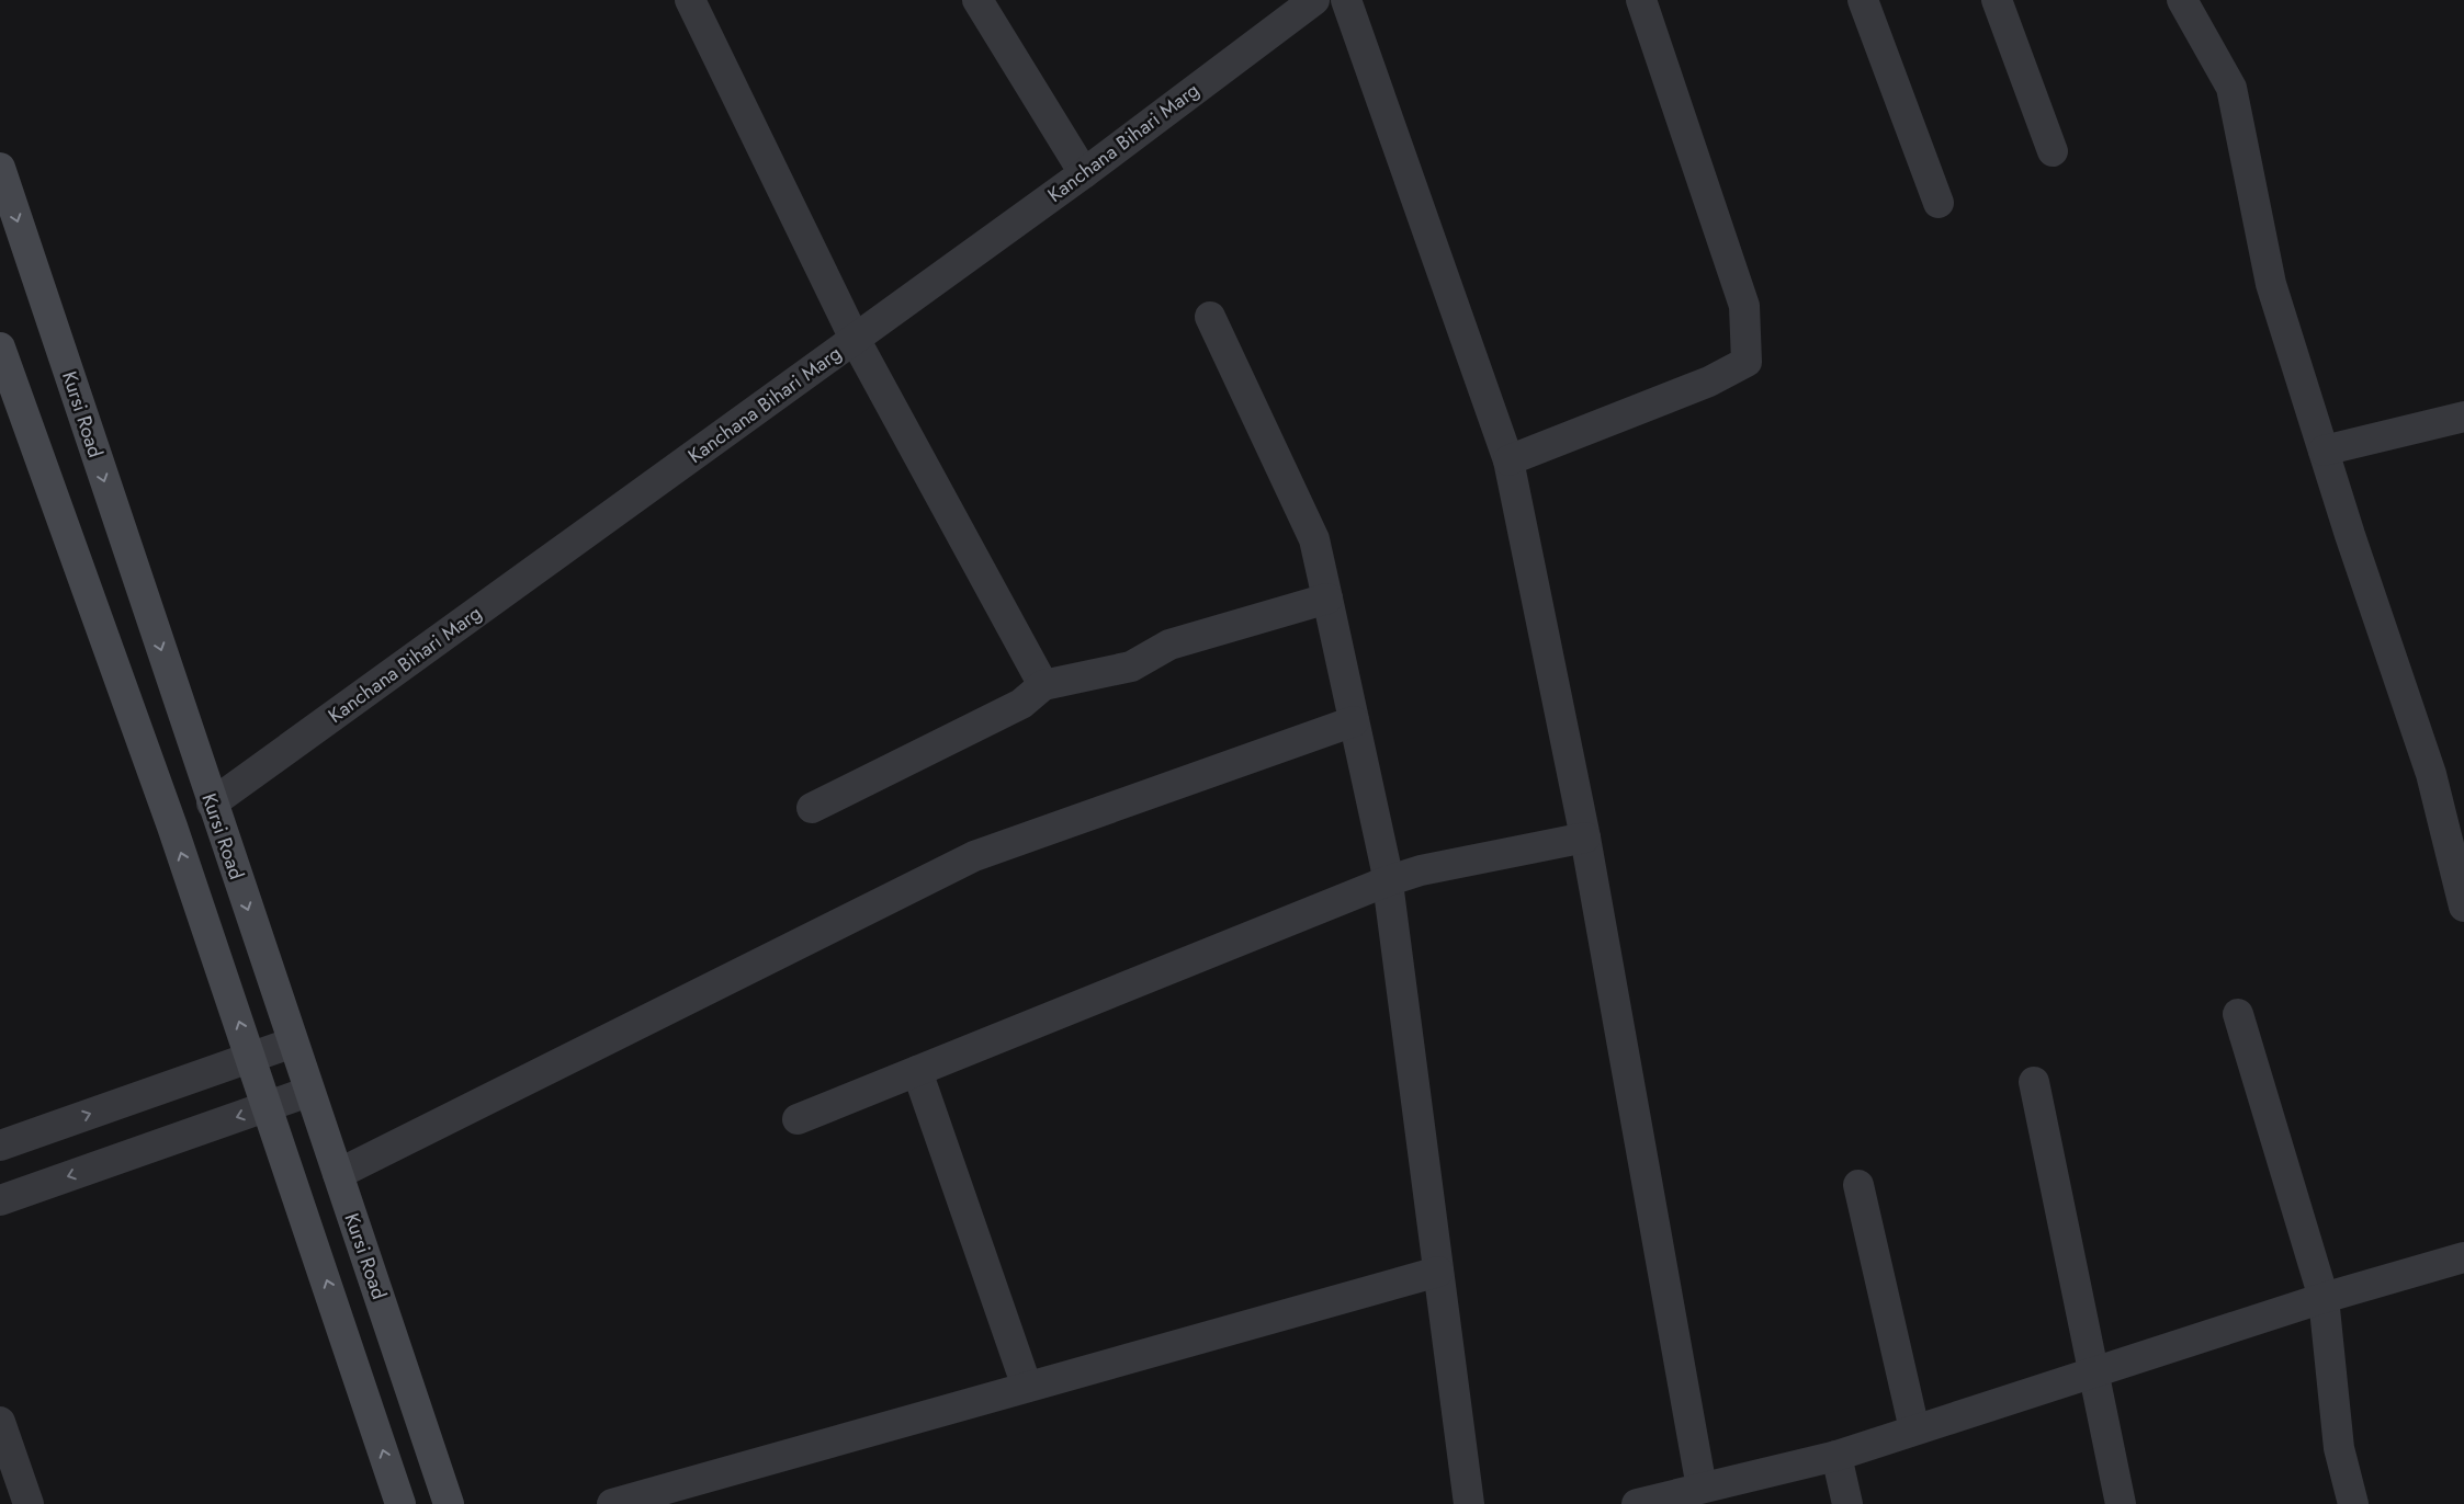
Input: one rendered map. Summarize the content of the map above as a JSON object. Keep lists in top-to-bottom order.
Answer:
{
  "streets": {
    "main road": ["Kursi Road"],
    "street": ["Kanchana Bihari Marg"]
  },
  "crossings": [
    ["Kanchana Bihari Marg", "Kursi Road"]
  ]
}
